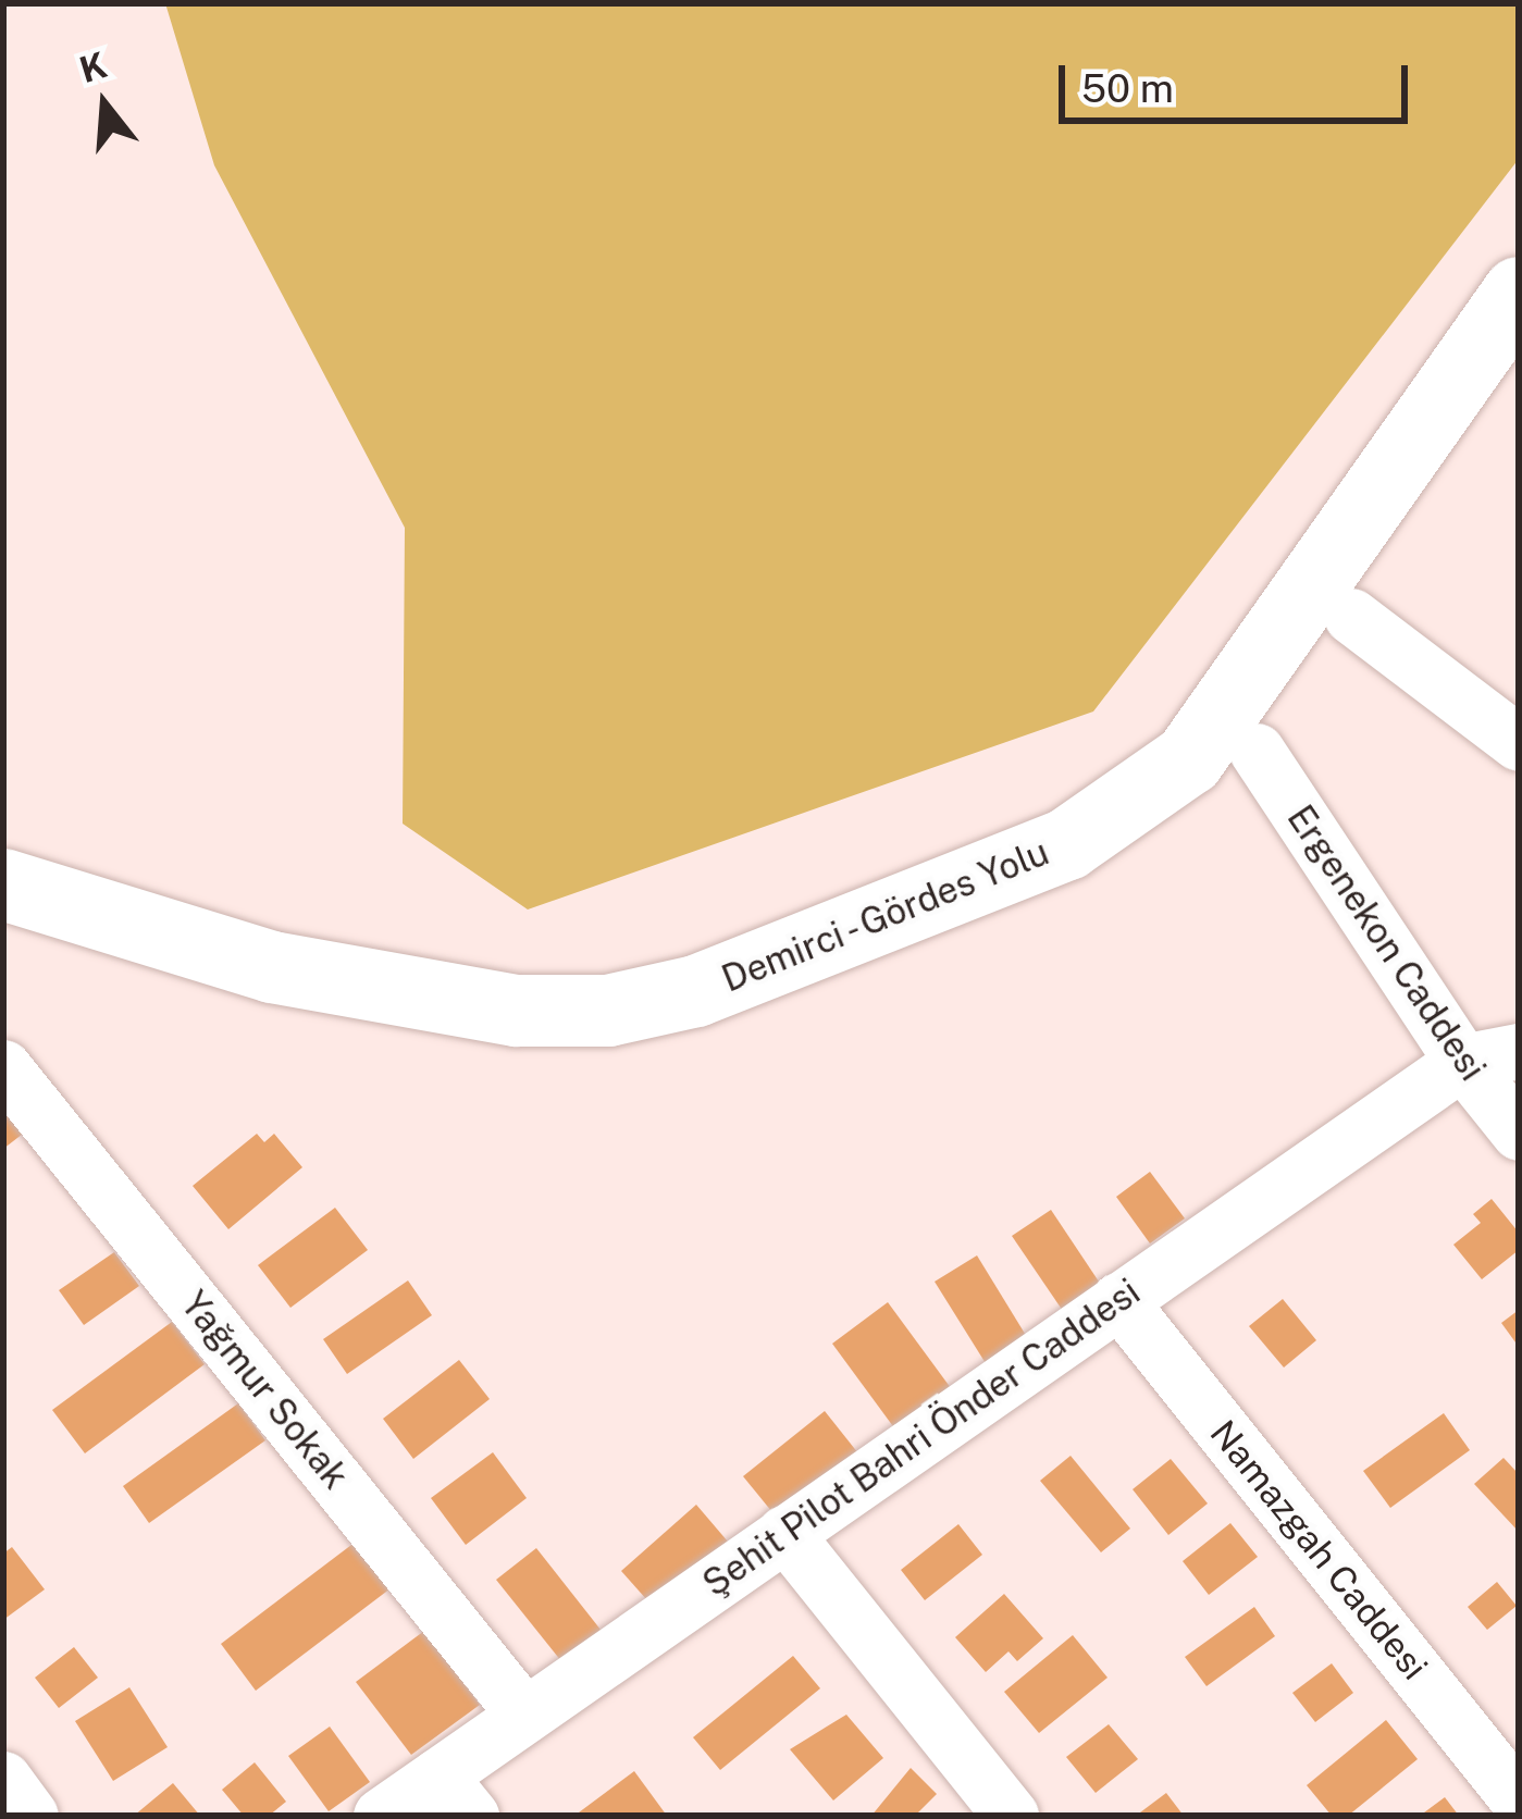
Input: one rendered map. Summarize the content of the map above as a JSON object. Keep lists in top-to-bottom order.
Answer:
{
  "streets": {
    "main road": ["Demirci - Gördes Yolu"],
    "street": [
      "Ergenekon Caddesi",
      "Yağmur Sokak",
      "Şehit Pilot Bahri Önder Caddesi",
      "Namazgah Caddesi"
    ]
  },
  "crossings": [
    ["Demirci - Gördes Yolu", "Ergenekon Caddesi"],
    ["Ergenekon Caddesi", "Şehit Pilot Bahri Önder Caddesi"],
    ["Yağmur Sokak", "Şehit Pilot Bahri Önder Caddesi"],
    ["Şehit Pilot Bahri Önder Caddesi", "Namazgah Caddesi"]
  ],
  "scale_bar": "50 m",
  "north": "top"
}
